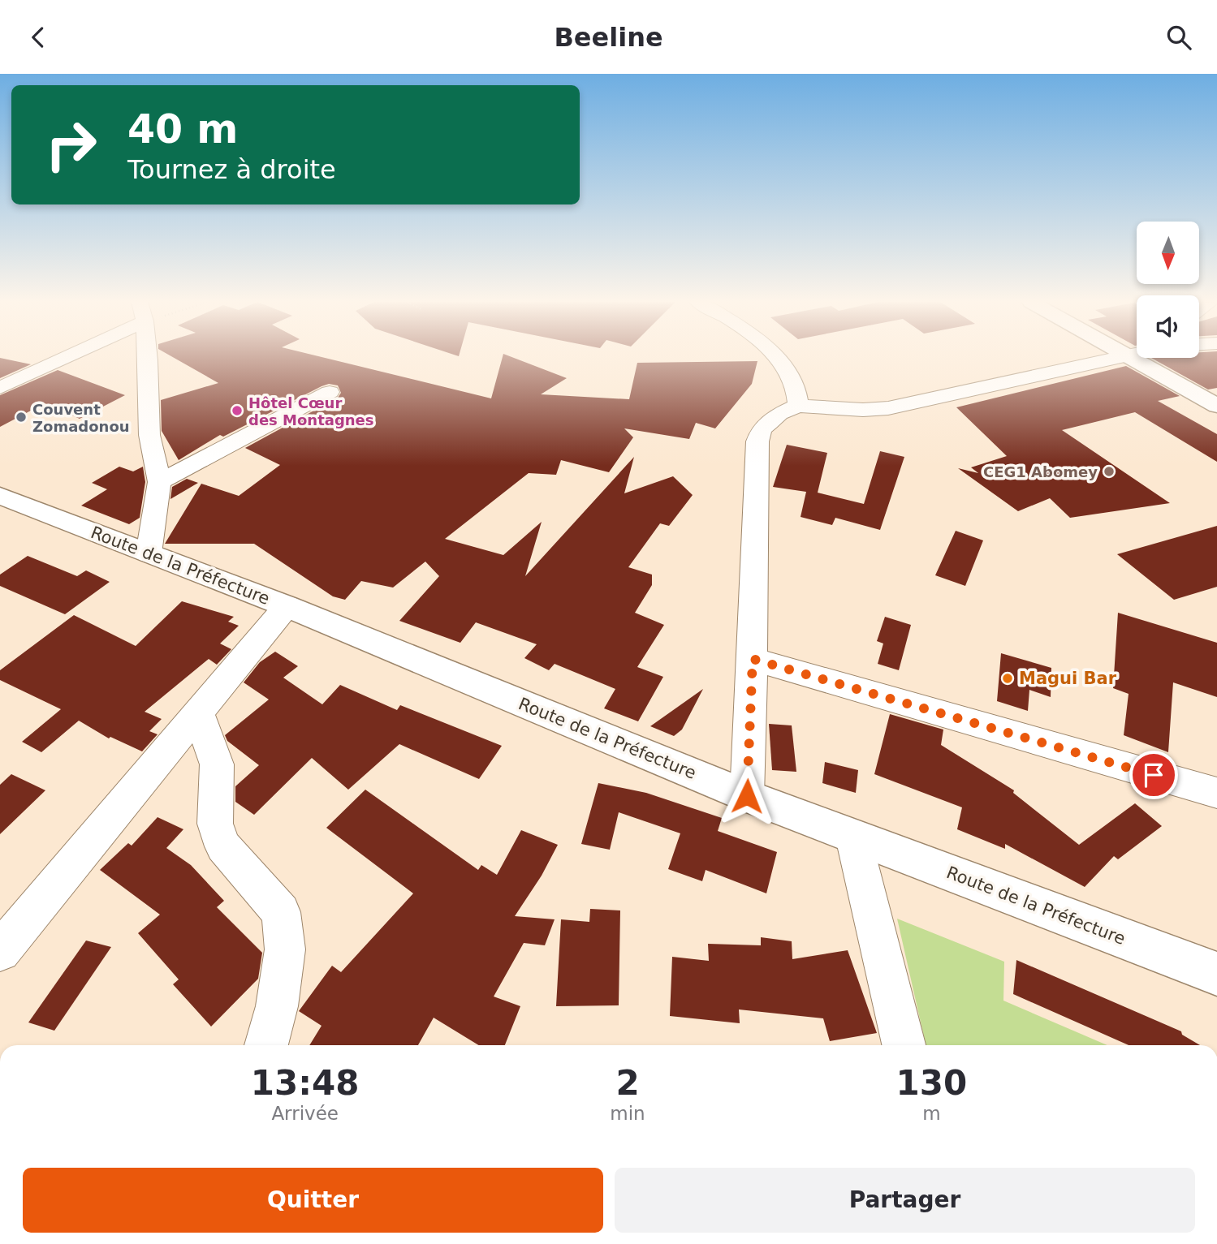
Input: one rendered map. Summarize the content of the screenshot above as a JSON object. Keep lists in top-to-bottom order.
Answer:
{
  "streets": {
    "street": ["Route de la Préfecture"]
  },
  "places": [
    "Hôtel Cœur des Montagnes",
    "Couvent Zomadonou",
    "CEG1 Abomey",
    "Magui Bar"
  ],
  "north": "bottom",
  "page": {
    "header": "Beeline",
    "turn": ["40 m", "Tournez à droite"],
    "eta": [
      "13:48",
      "Arrivée",
      "2",
      "min",
      "130",
      "m"
    ],
    "buttons": ["Quitter", "Partager"]
  }
}
